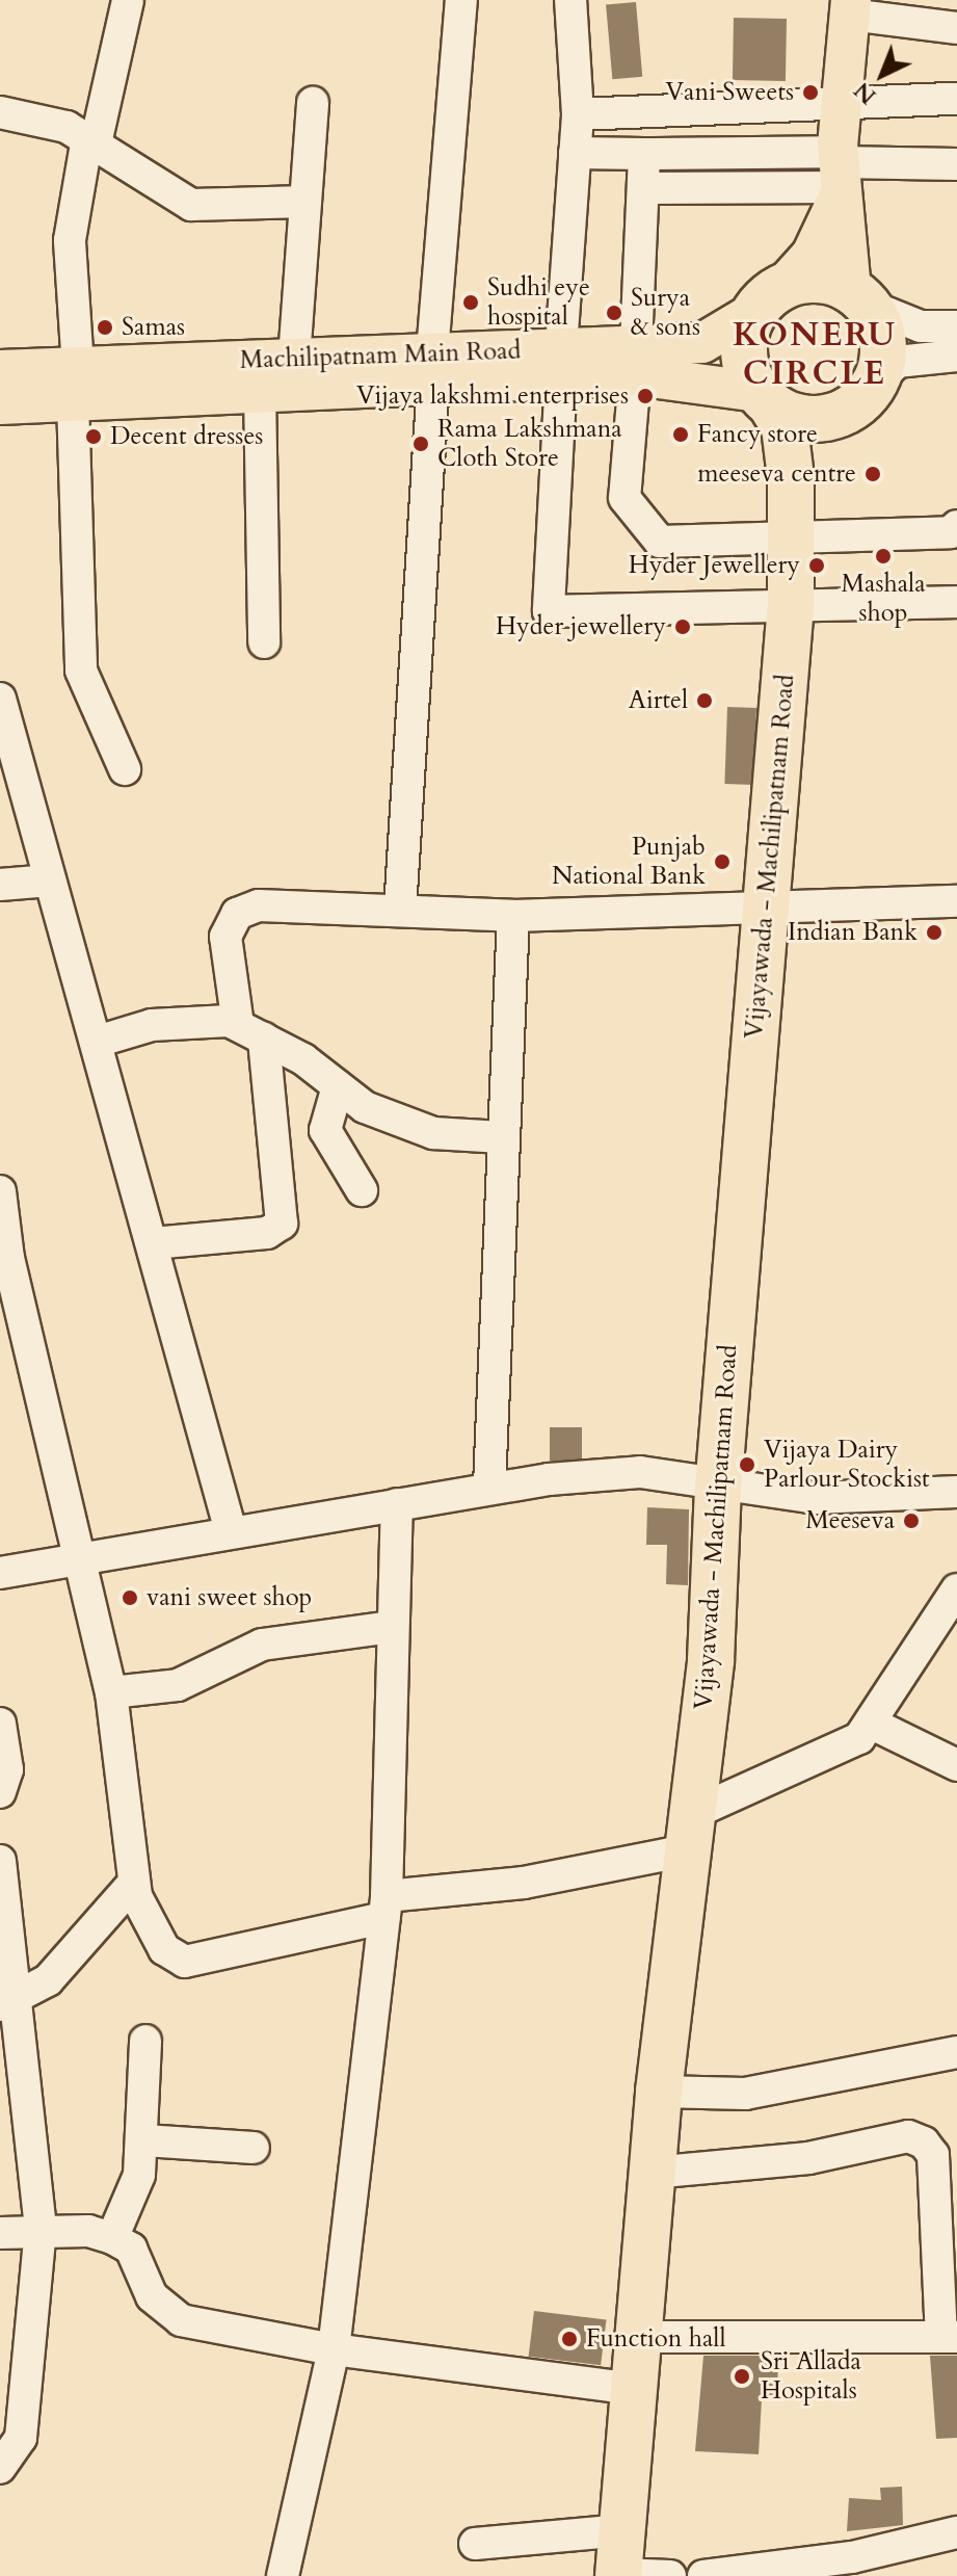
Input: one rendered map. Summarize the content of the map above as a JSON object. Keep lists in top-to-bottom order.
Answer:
{
  "streets": {
    "highway": ["Vijayawada - Machilipatnam Road"],
    "main road": ["Machilipatnam Main Road"]
  },
  "crossings": [
    ["Machilipatnam Main Road", "Vijayawada - Machilipatnam Road"]
  ],
  "districts": ["KONERU CIRCLE"],
  "places": [
    "Vani Sweets",
    "Sudhi eye hospital",
    "Surya & sons",
    "Samas",
    "Vijaya lakshmi enterprises",
    "Fancy store",
    "Decent dresses",
    "Rama Lakshmana Cloth Store",
    "meeseva centre",
    "Mashala shop",
    "Hyder Jewellery",
    "Hyder jewellery",
    "Airtel",
    "Punjab National Bank",
    "Indian Bank",
    "Vijaya Dairy Parlour Stockist",
    "Meeseva",
    "vani sweet shop",
    "Function hall",
    "Sri Allada Hospitals"
  ],
  "north": "bottom left"
}
